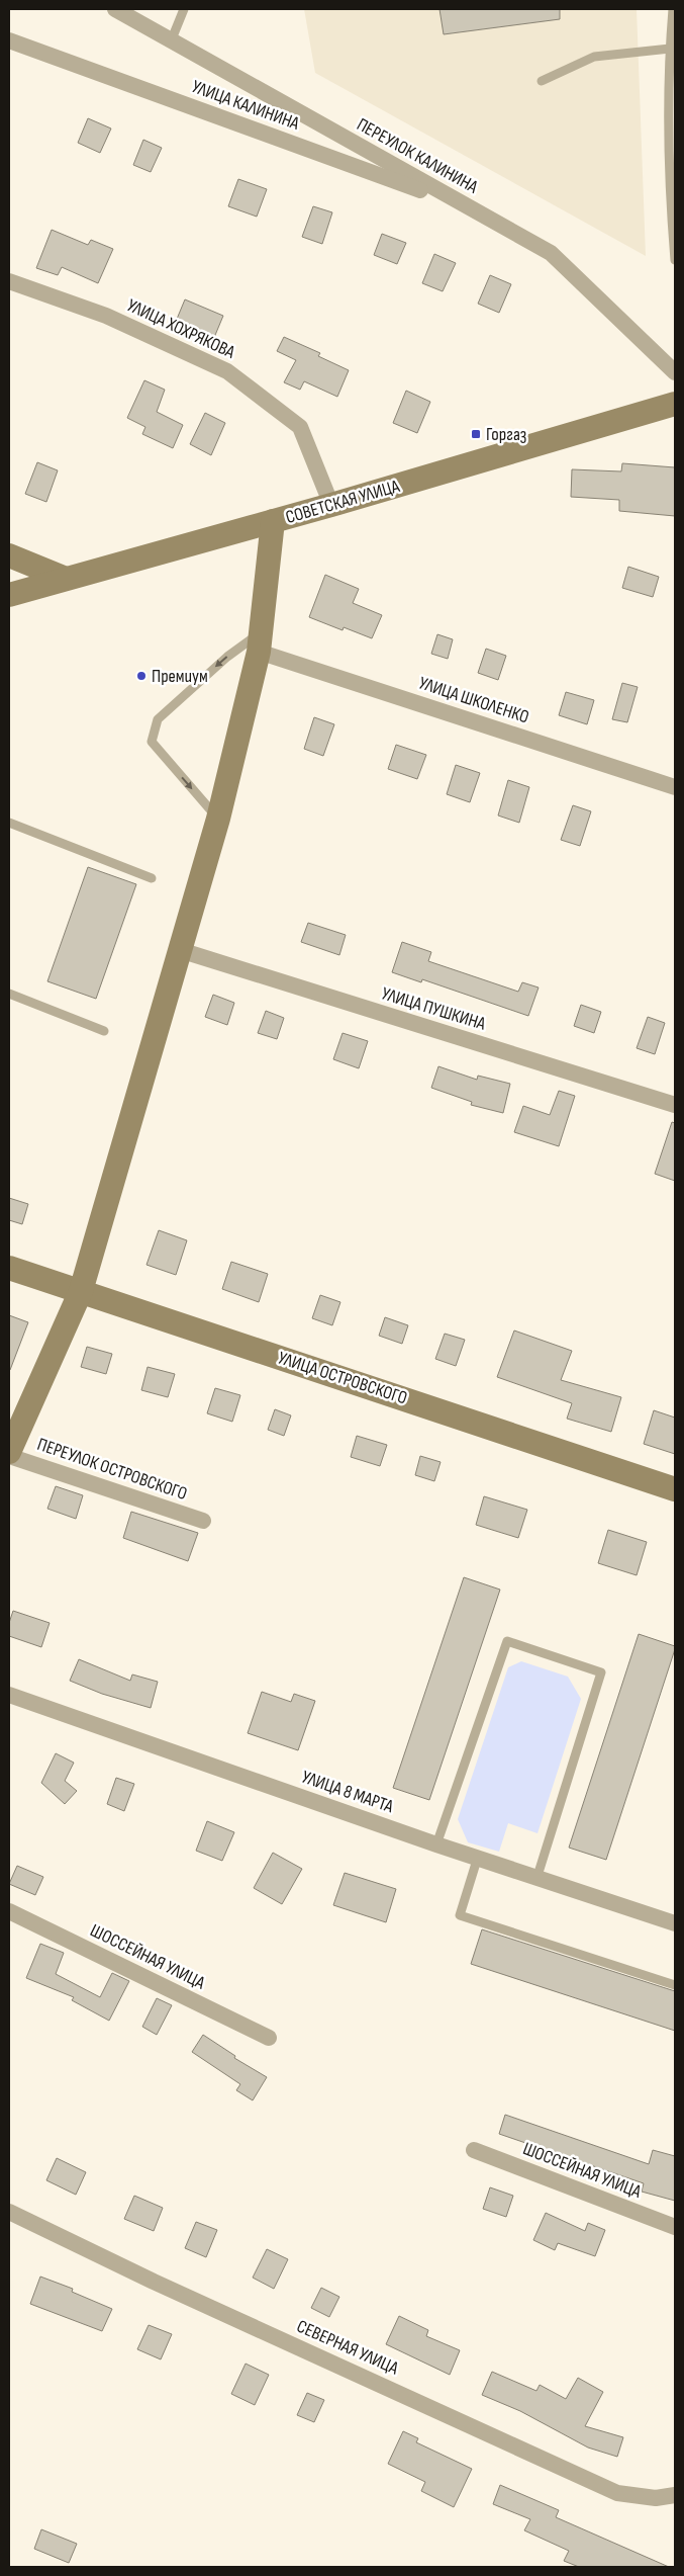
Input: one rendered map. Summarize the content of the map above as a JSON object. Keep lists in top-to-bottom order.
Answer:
{
  "streets": {
    "street": [
      "УЛИЦА КАЛИНИНА",
      "ПЕРЕУЛОК КАЛИНИНА",
      "УЛИЦА ХОХРЯКОВА",
      "СОВЕТСКАЯ УЛИЦА",
      "УЛИЦА ШКОЛЕНКО",
      "УЛИЦА ПУШКИНА",
      "УЛИЦА ОСТРОВСКОГО",
      "ПЕРЕУЛОК ОСТРОВСКОГО",
      "УЛИЦА 8 МАРТА",
      "ШОССЕЙНАЯ УЛИЦА",
      "СЕВЕРНАЯ УЛИЦА"
    ]
  },
  "crossings": [
    ["УЛИЦА КАЛИНИНА", "ПЕРЕУЛОК КАЛИНИНА"],
    ["УЛИЦА ХОХРЯКОВА", "СОВЕТСКАЯ УЛИЦА"]
  ],
  "places": {
    "transit": ["Горгаз"],
    "other": ["Премиум"]
  }
}
